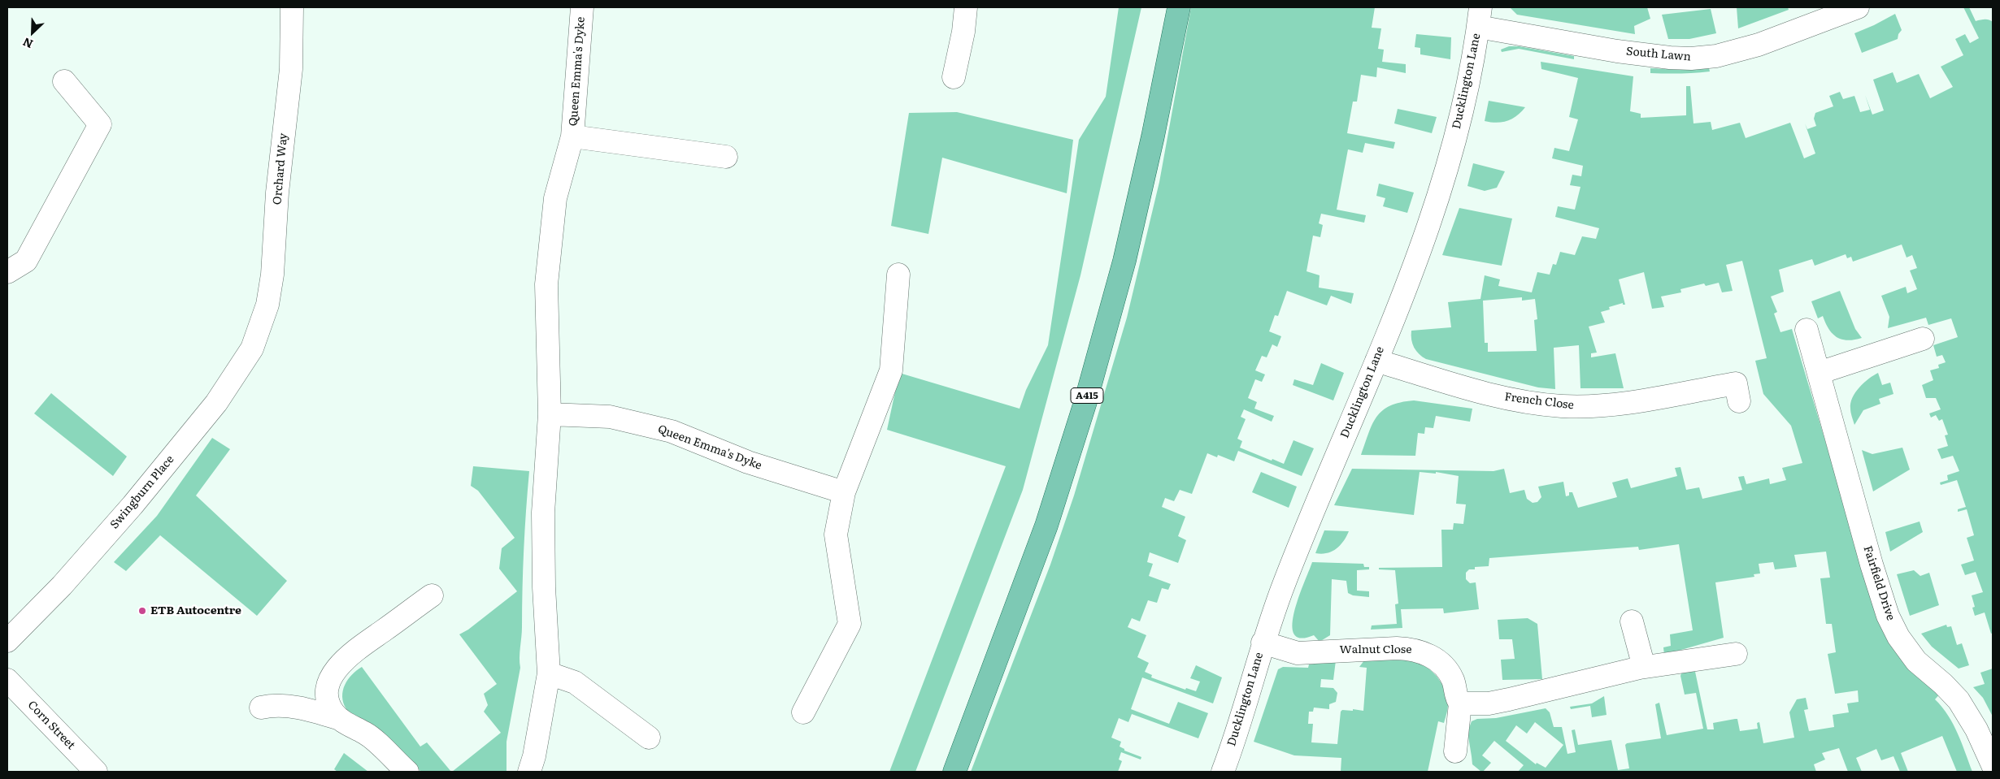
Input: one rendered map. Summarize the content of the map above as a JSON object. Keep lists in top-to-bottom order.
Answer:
{
  "streets": {
    "main road": ["A415"],
    "street": [
      "South Lawn",
      "Queen Emma's Dyke",
      "Ducklington Lane",
      "Orchard Way",
      "French Close",
      "Swingburn Place",
      "Fairfield Drive",
      "Walnut Close",
      "Corn Street"
    ]
  },
  "crossings": [
    ["South Lawn", "Ducklington Lane"],
    ["Ducklington Lane", "French Close"],
    ["Ducklington Lane", "Walnut Close"],
    ["Orchard Way", "Swingburn Place"]
  ],
  "places": ["ETB Autocentre"],
  "north": "bottom left"
}
